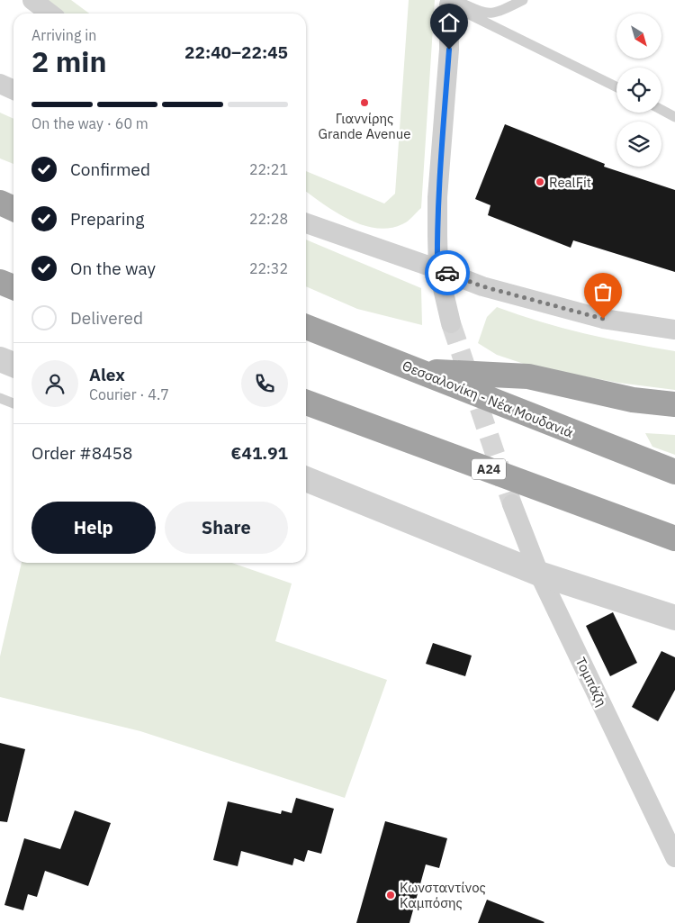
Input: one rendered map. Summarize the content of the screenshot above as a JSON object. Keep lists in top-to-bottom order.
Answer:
{
  "streets": {
    "highway": ["Θεσσαλονίκη - Νέα Μουδανιά", "Α24"],
    "street": ["Τομπάζη"]
  },
  "places": ["Γιαννίρης Grande Avenue", "RealFit", "Κωνσταντίνος Καμπόσης"],
  "north": "bottom right",
  "page": {
    "heading": ["2 min", "Arriving in", "22:40–22:45"],
    "panel": [
      "Alex",
      "Courier · 4.7",
      "Order #8458",
      "€41.91"
    ],
    "bar": "On the way · 60 m",
    "list": [
      ["Confirmed", "22:21"],
      ["Preparing", "22:28"],
      ["On the way", "22:32"],
      "Delivered"
    ],
    "buttons": ["Help", "Share"]
  }
}
